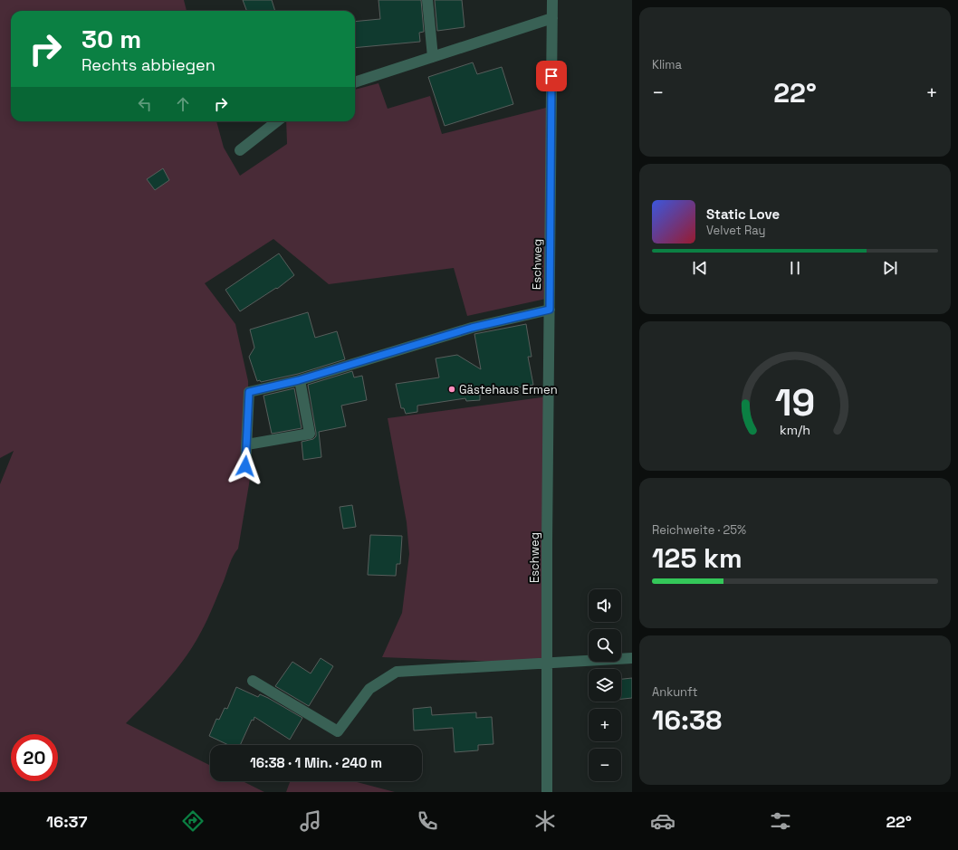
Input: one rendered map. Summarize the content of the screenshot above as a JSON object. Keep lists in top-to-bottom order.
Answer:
{
  "streets": {
    "street": ["Eschweg"]
  },
  "places": ["Gästehaus Ermen"],
  "page": {
    "tile": [
      "Klima",
      ["Reichweite · 25%", "125 km"],
      ["Ankunft", "16:38"]
    ],
    "turn": ["30 m", "Rechts abbiegen"],
    "heat": ["−", "22°", "+"],
    "song": ["Static Love", "Velvet Ray"],
    "map_buttons": ["+", "−"],
    "limit": "20",
    "trip": "16:38 · 1 Min. · 240 m",
    "tabs": ["16:37", "22°"],
    "gauge": ["19", "km/h"]
  }
}
